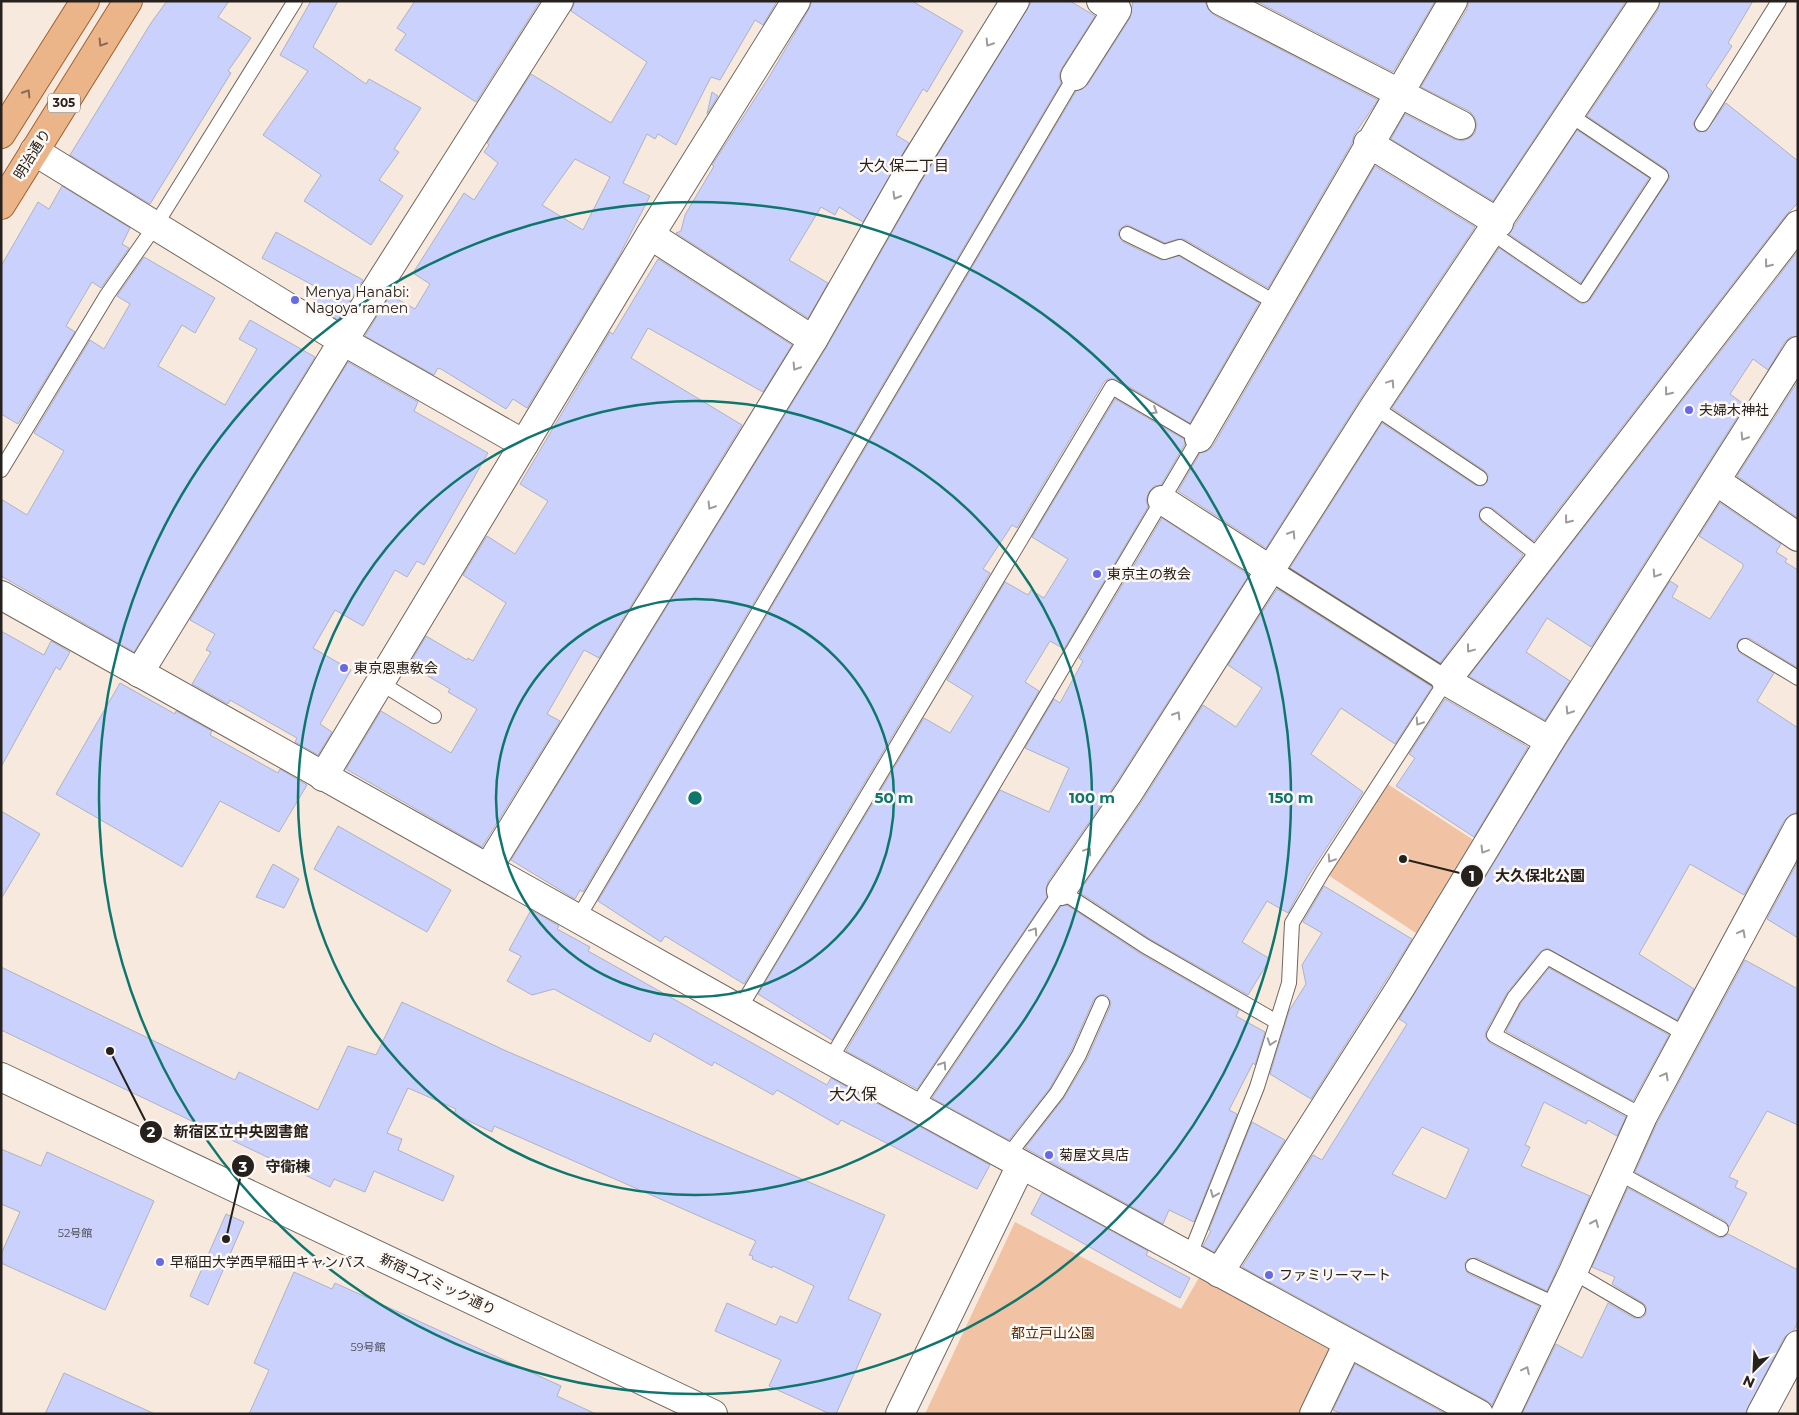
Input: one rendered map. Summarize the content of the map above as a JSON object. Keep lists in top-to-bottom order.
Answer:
{
  "streets": {
    "main road": ["305", "明治通り"],
    "street": ["新宿コズミック通り"]
  },
  "districts": ["大久保二丁目", "大久保"],
  "parks": ["都立戸山公園"],
  "places": [
    "Menya Hanabi: Nagoya ramen",
    "夫婦木神社",
    "東京主の教会",
    "東京恩惠敎会",
    "大久保北公園",
    "新宿区立中央図書館",
    "菊屋文具店",
    "守衛棟",
    "早稲田大学西早稲田キャンパス",
    "ファミリーマート"
  ],
  "house_numbers": ["52号館", "59号館"],
  "north": "bottom left",
  "rings": ["50 m", "100 m", "150 m"]
}
